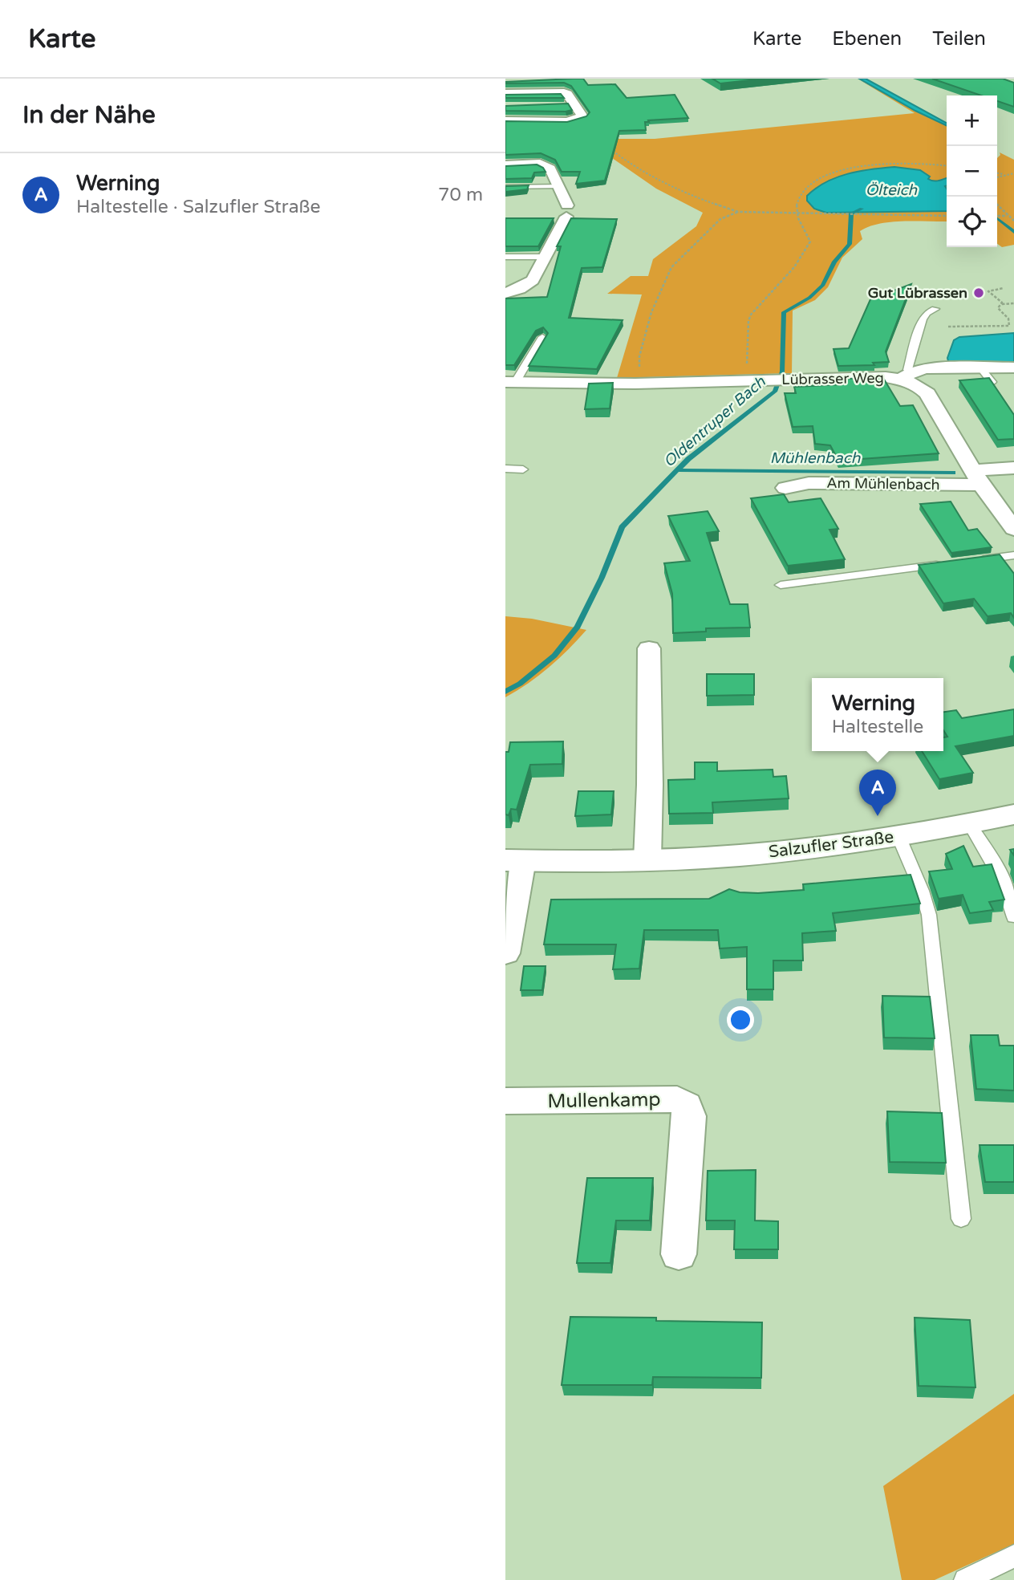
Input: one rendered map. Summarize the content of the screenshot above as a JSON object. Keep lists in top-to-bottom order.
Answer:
{
  "streets": {
    "street": [
      "Lübrasser Weg",
      "Am Mühlenbach",
      "Salzufler Straße",
      "Mullenkamp"
    ]
  },
  "crossings": [
    ["Lübrasser Weg", "Am Mühlenbach"]
  ],
  "water": ["Ölteich", "Oldentruper Bach", "Mühlenbach"],
  "places": ["Gut Lübrassen"],
  "page": {
    "header": "Karte",
    "nav": ["Karte", "Ebenen", "Teilen"],
    "heading": "In der Nähe",
    "map_buttons": ["+", "−"],
    "list": [
      {
        "mark": "A",
        "name": "Werning",
        "note": "Haltestelle · Salzufler Straße",
        "value": "70 m"
      }
    ],
    "popup": ["Werning", "Haltestelle"],
    "pins": "A"
  }
}
